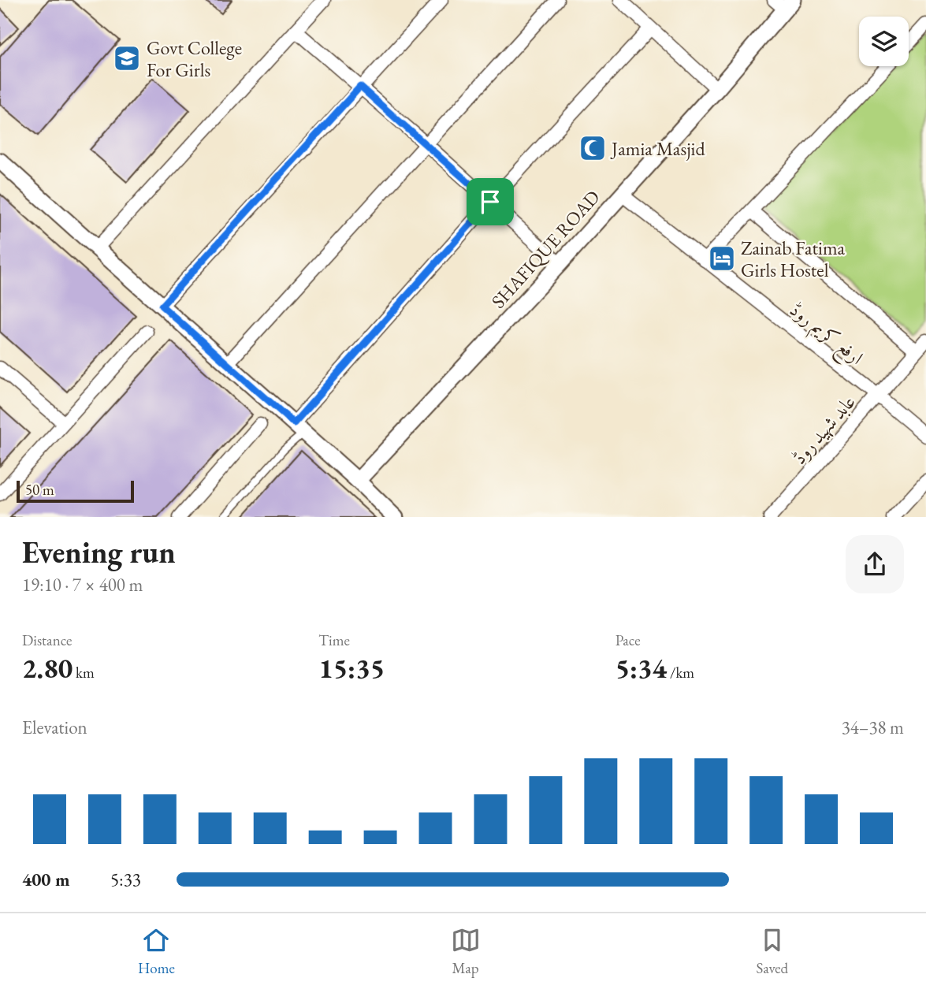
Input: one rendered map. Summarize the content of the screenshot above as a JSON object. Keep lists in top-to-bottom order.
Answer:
{
  "streets": {
    "street": ["SHAFIQUE ROAD", "ارفع کریم روڈ", "عابد شہید روڈ"]
  },
  "crossings": [
    ["SHAFIQUE ROAD", "ارفع کریم روڈ"],
    ["ارفع کریم روڈ", "عابد شہید روڈ"]
  ],
  "places": {
    "school or university": ["Govt College For Girls"],
    "mosque": ["Jamia Masjid"],
    "hotel": ["Zainab Fatima Girls Hostel"]
  },
  "scale_bar": "50 m",
  "page": {
    "scale": "50 m",
    "heading": ["Evening run", "19:10 · 7 × 400 m"],
    "stats": [
      ["Distance", "2.80 km"],
      ["Time", "15:35"],
      ["Pace", "5:34 /km"]
    ],
    "chart": ["Elevation", "34–38 m"],
    "list": [
      {
        "name": "400 m",
        "note": "5:33"
      }
    ],
    "tabs": ["Home", "Map", "Saved"]
  }
}
